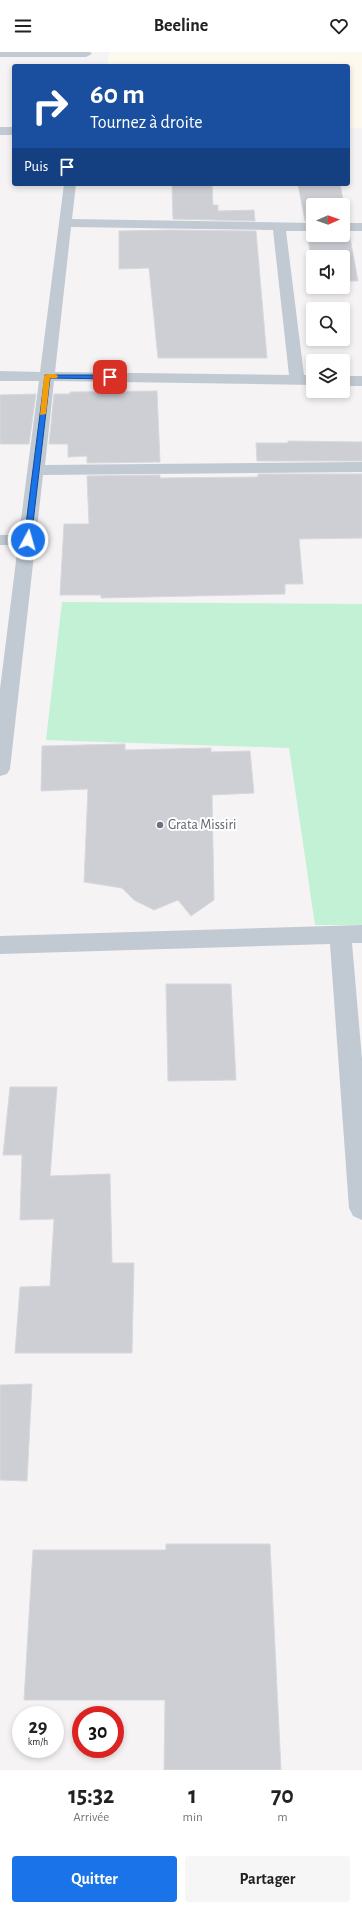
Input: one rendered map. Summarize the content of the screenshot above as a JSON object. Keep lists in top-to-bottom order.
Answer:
{
  "places": ["Grata Missiri"],
  "north": "right",
  "page": {
    "header": "Beeline",
    "turn": ["60 m", "Tournez à droite"],
    "then": "Puis",
    "speed": "29 km/h",
    "limit": "30",
    "eta": [
      "15:32",
      "Arrivée",
      "1",
      "min",
      "70",
      "m"
    ],
    "buttons": ["Quitter", "Partager"]
  }
}
